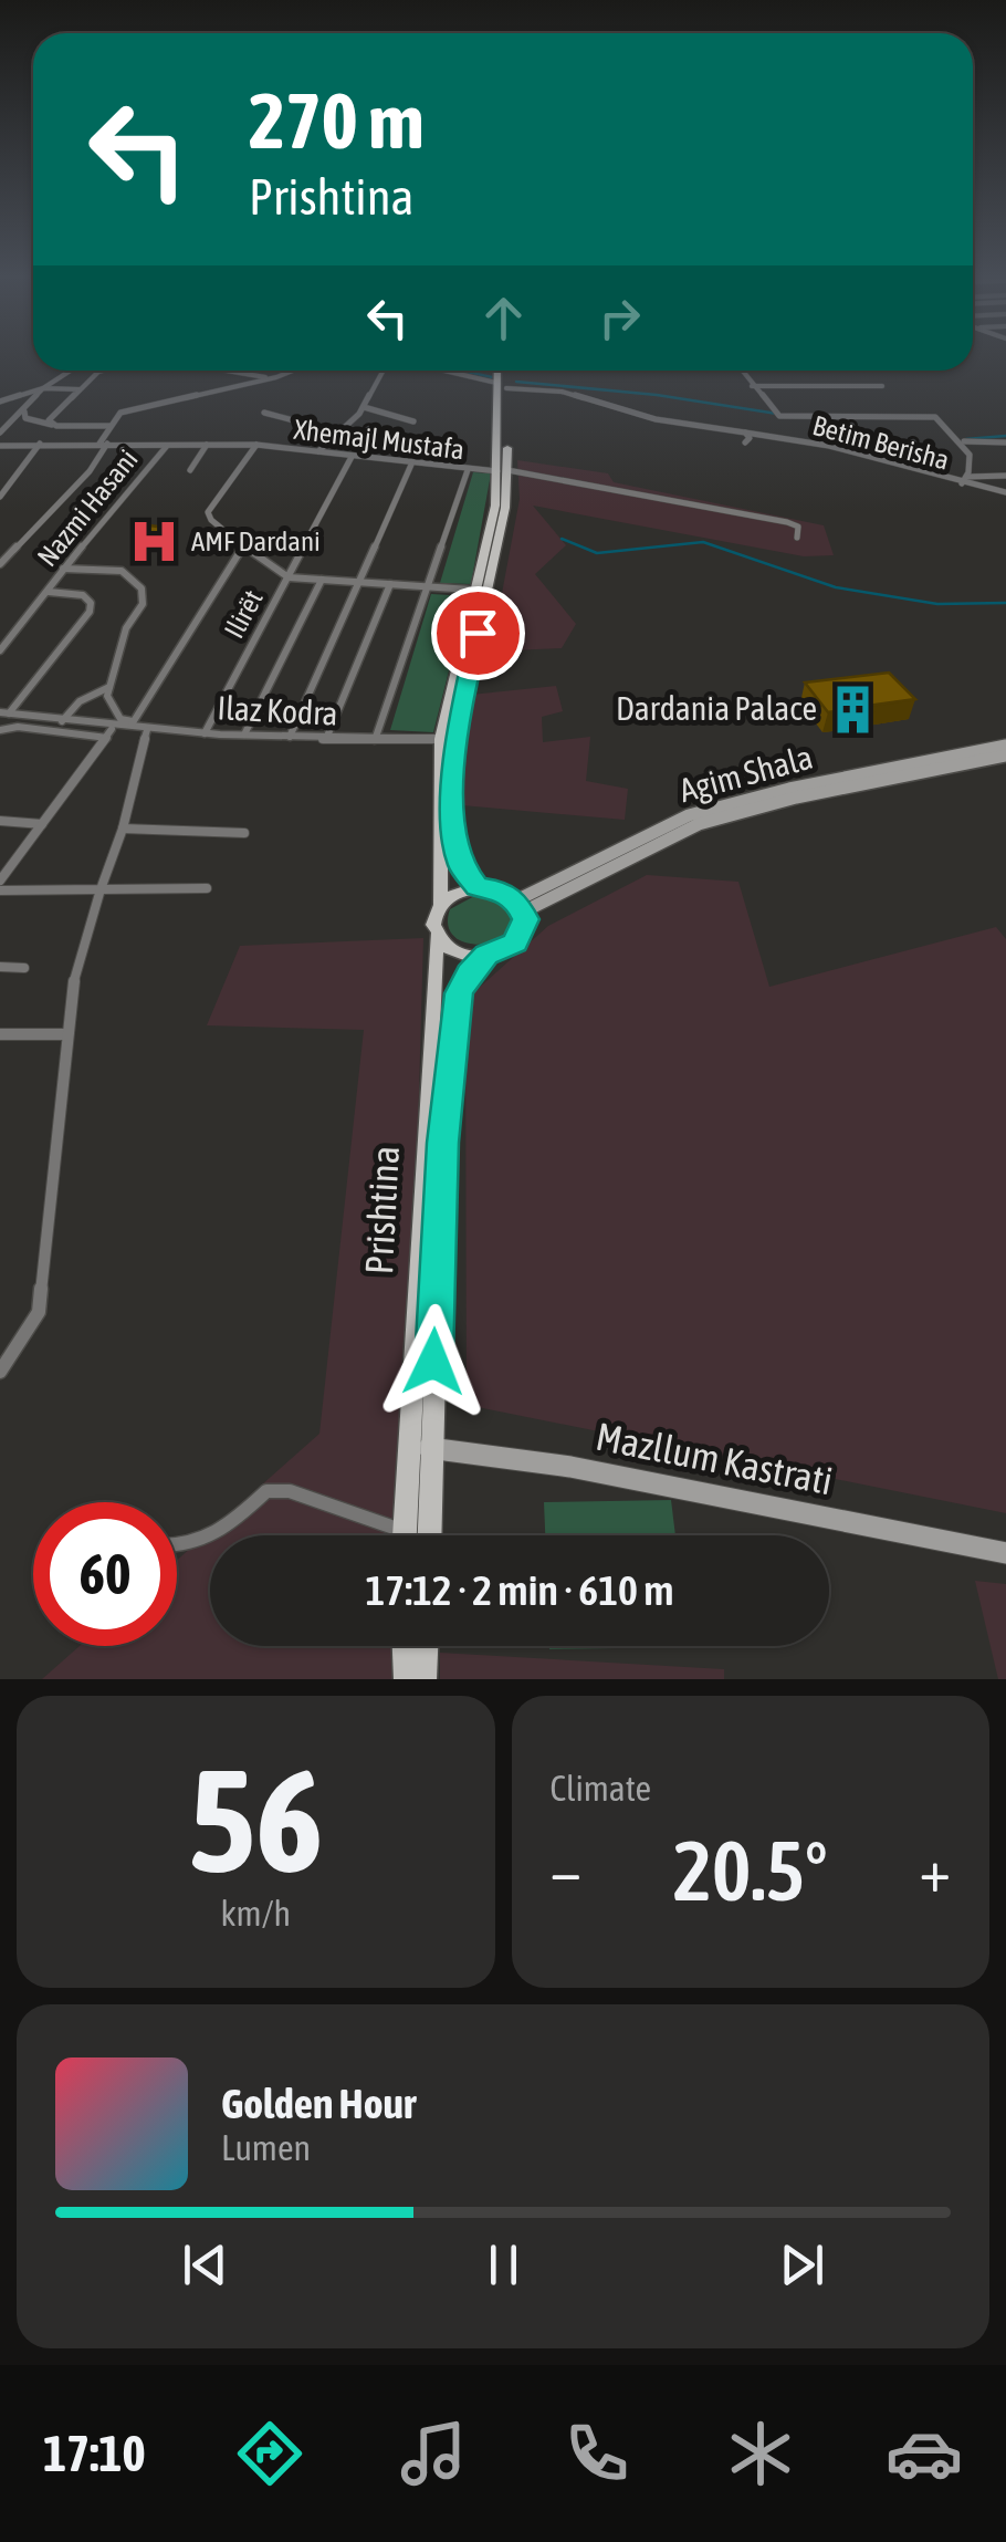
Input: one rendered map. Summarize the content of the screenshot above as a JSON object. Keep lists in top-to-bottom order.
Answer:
{
  "streets": {
    "main road": ["Agim Shala", "Prishtina", "Mazllum Kastrati"],
    "street": [
      "Xhemajl Mustafa",
      "Betim Berisha",
      "Nazmi Hasani",
      "Ilirët",
      "Ilaz Kodra"
    ]
  },
  "crossings": [
    ["Xhemajl Mustafa", "Nazmi Hasani"],
    ["Xhemajl Mustafa", "Ilirët"],
    ["Ilirët", "Ilaz Kodra"],
    ["Ilaz Kodra", "Prishtina"],
    ["Agim Shala", "Prishtina"],
    ["Prishtina", "Mazllum Kastrati"]
  ],
  "places": {
    "hospital": ["AMF Dardani"],
    "building": ["Dardania Palace"]
  },
  "page": {
    "turn": ["270 m", "Prishtina"],
    "limit": "60",
    "trip": "17:12 · 2 min · 610 m",
    "tile": [
      ["56", "km/h"],
      "Climate"
    ],
    "heat": ["−", "20.5°", "+"],
    "song": ["Golden Hour", "Lumen"],
    "tabs": "17:10"
  }
}
